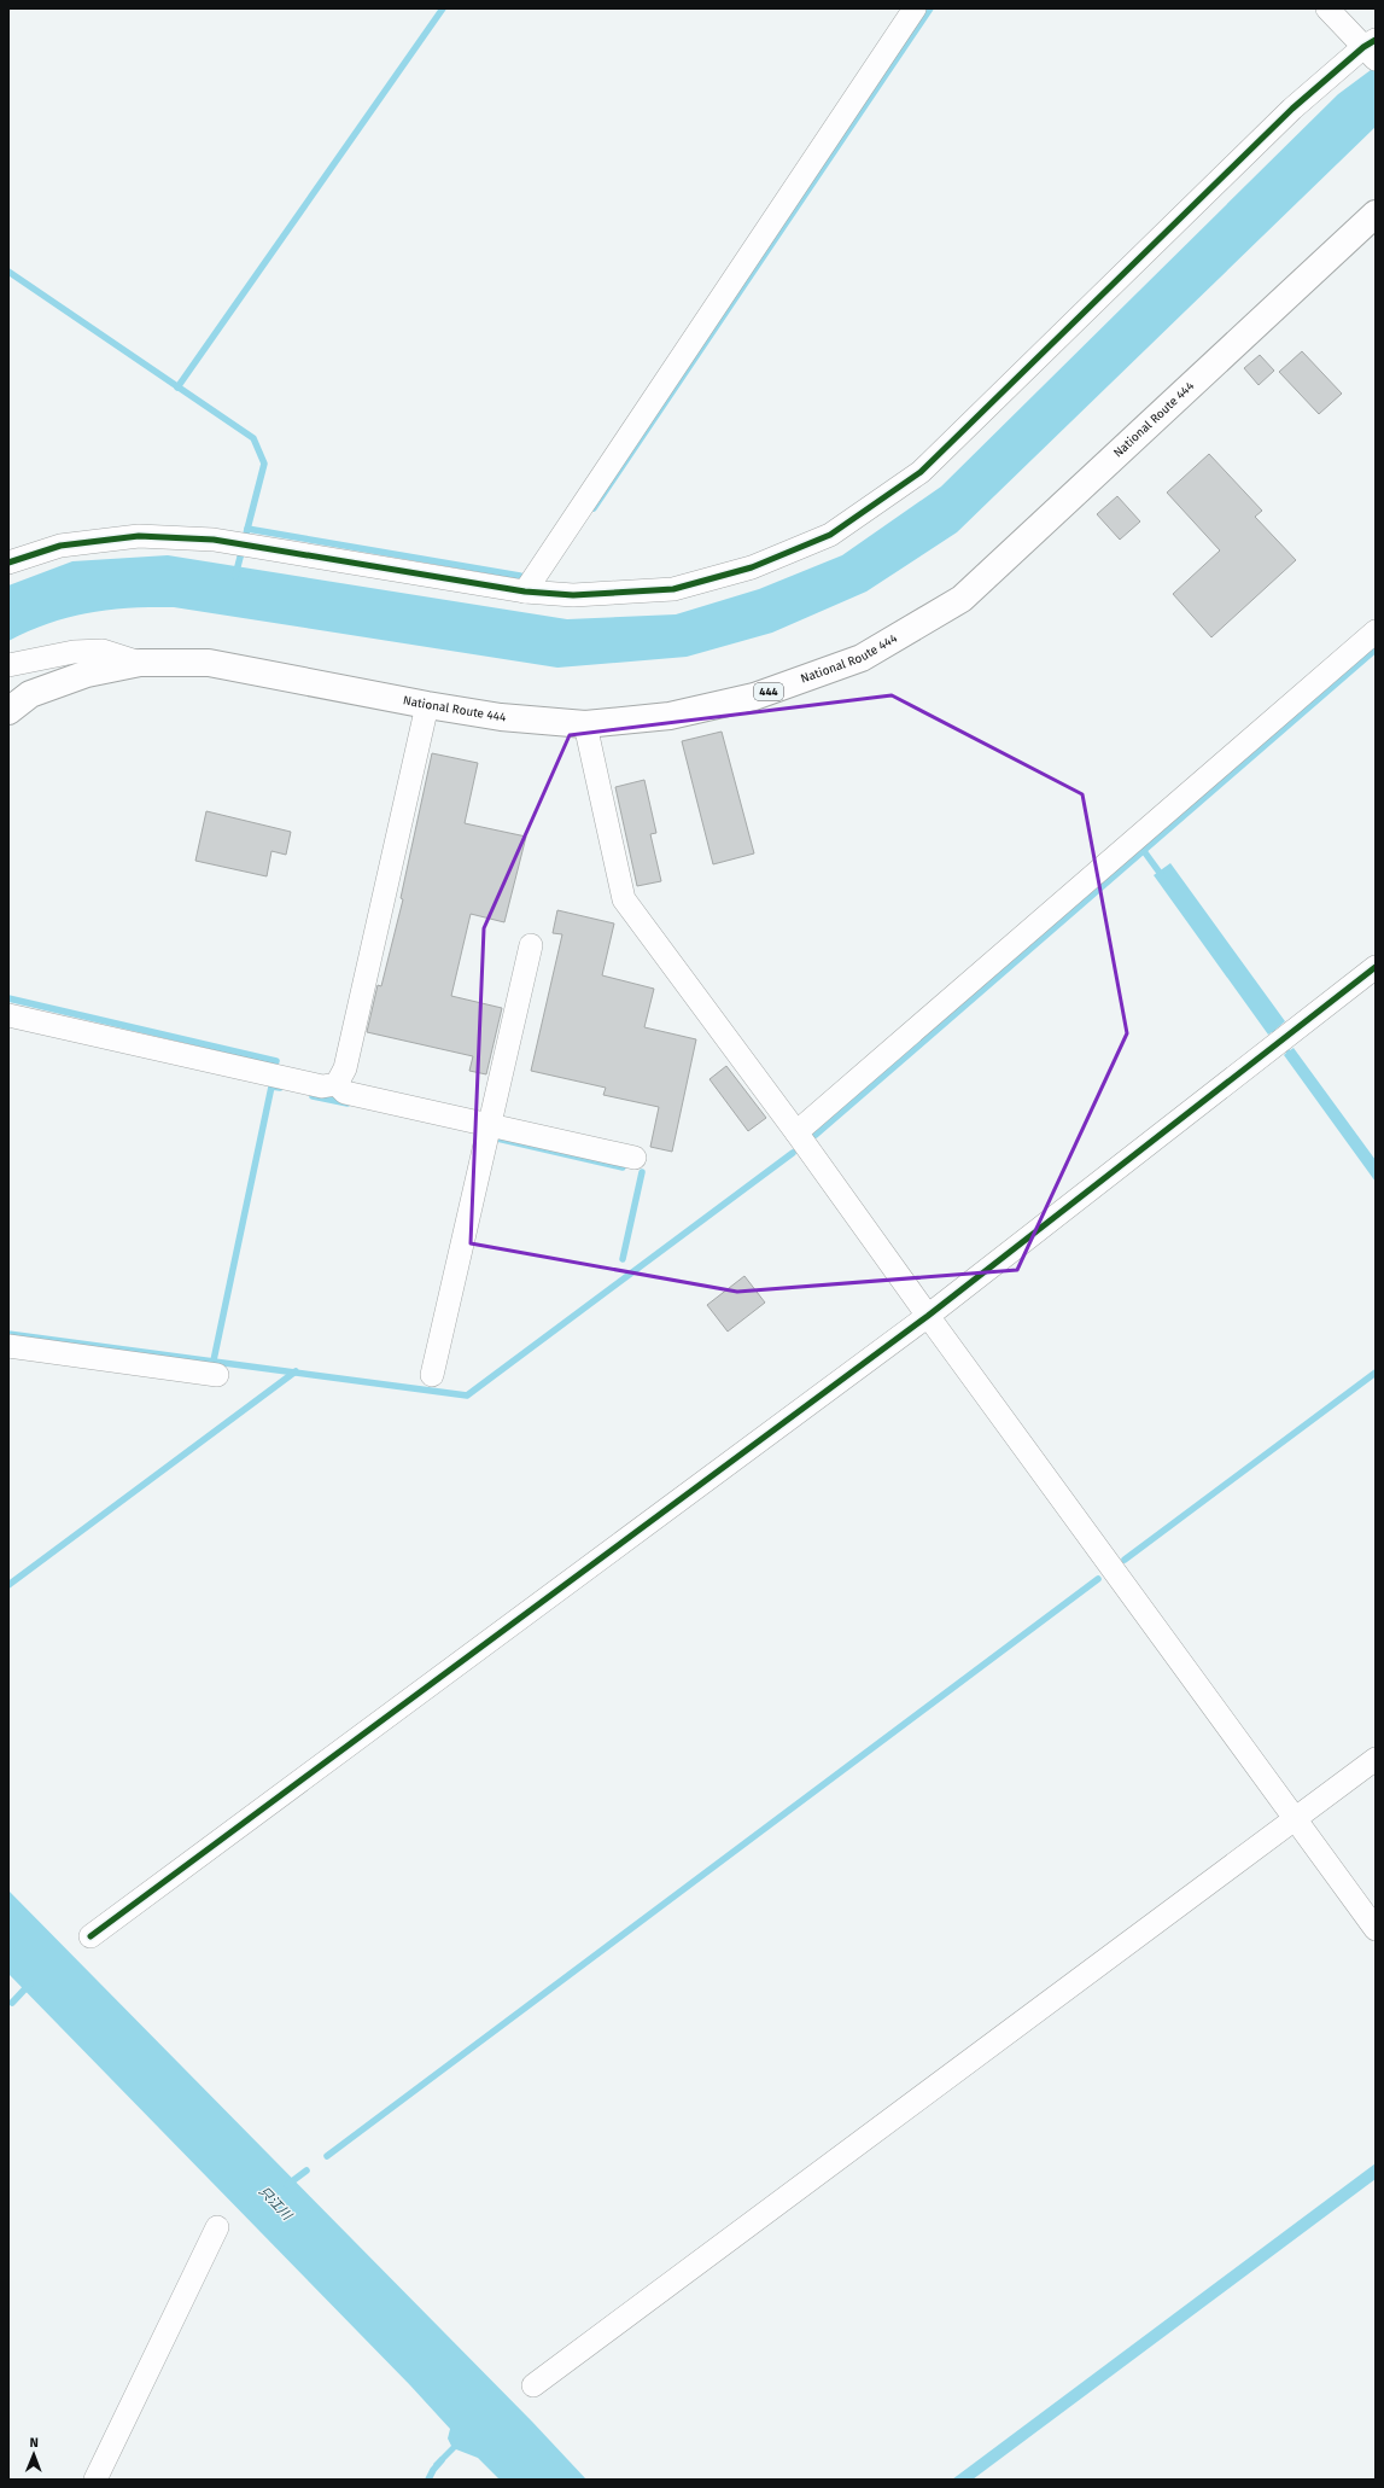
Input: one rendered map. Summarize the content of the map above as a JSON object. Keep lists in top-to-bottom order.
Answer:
{
  "streets": {
    "highway": ["National Route 444", "444"]
  },
  "water": ["只江川"],
  "north": "top"
}
